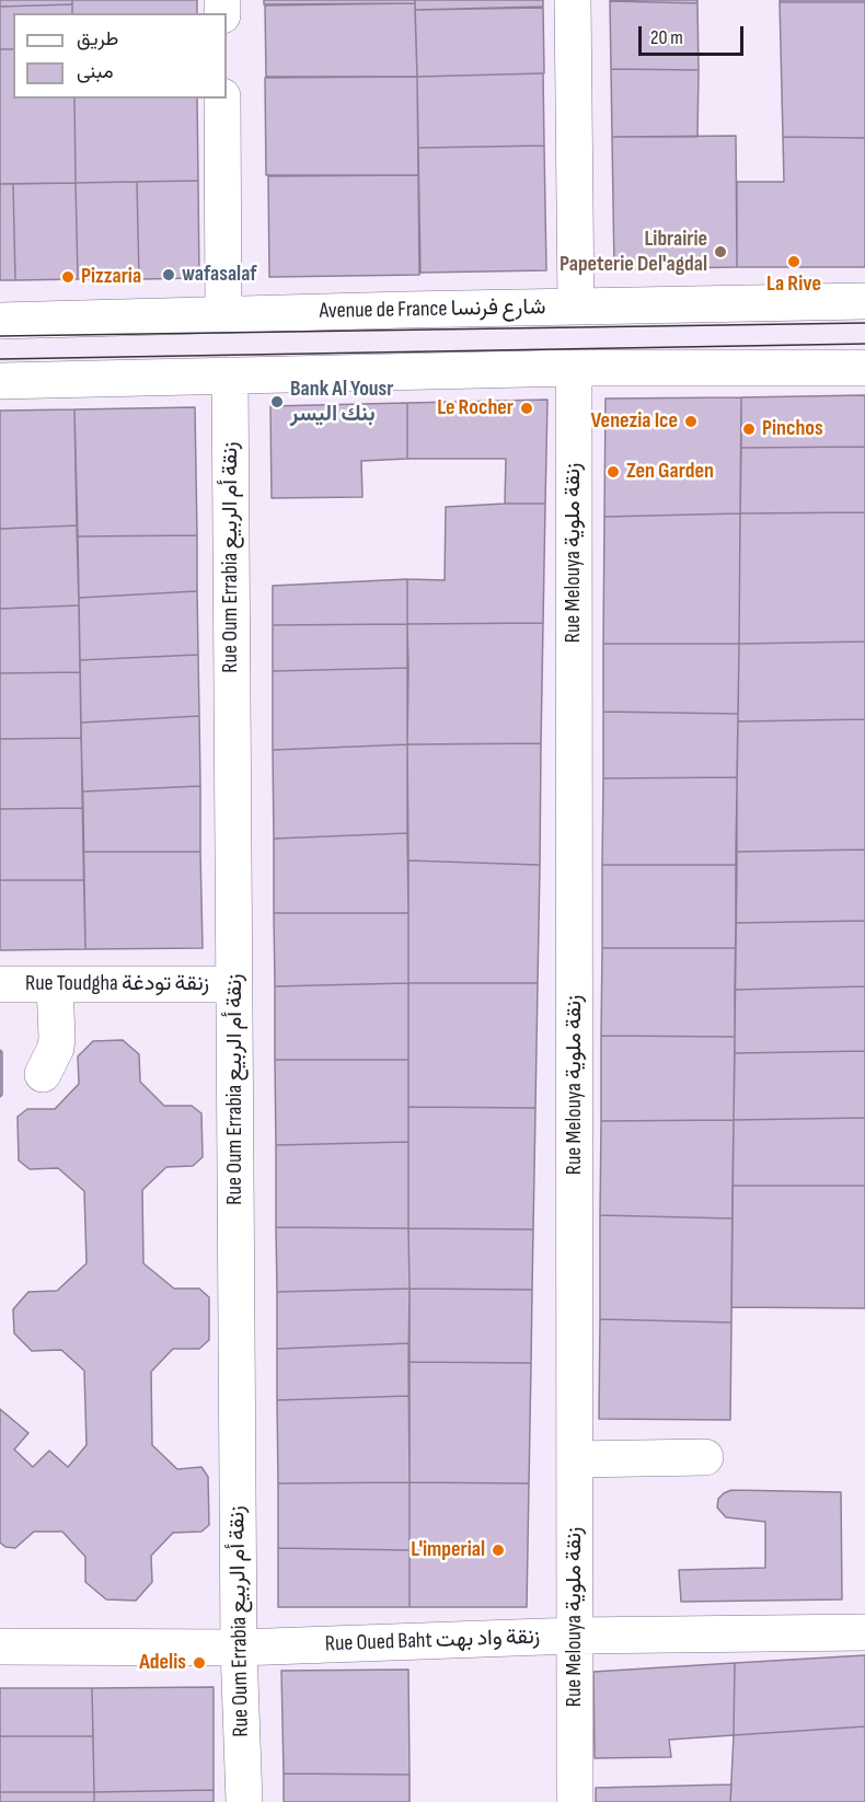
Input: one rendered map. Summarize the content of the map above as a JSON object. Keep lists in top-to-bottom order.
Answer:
{
  "streets": {
    "street": [
      "Avenue de France شارع فرنسا",
      "Rue Melouya زنقة ملوية",
      "Rue Oum Errabia زنقة أم الربيع",
      "Rue Toudgha زنقة تودغة",
      "Rue Oued Baht زنقة واد بهت"
    ]
  },
  "crossings": [
    ["Rue Melouya زنقة ملوية", "Rue Oued Baht زنقة واد بهت"],
    ["Rue Oum Errabia زنقة أم الربيع", "Rue Toudgha زنقة تودغة"],
    ["Rue Oum Errabia زنقة أم الربيع", "Rue Oued Baht زنقة واد بهت"]
  ],
  "places": [
    "Librairie Papeterie Del'agdal",
    "La Rive",
    "wafasalaf",
    "Pizzaria",
    "Bank Al Yousr بنك اليسر",
    "Le Rocher",
    "Venezia Ice",
    "Pinchos",
    "Zen Garden",
    "L'imperial",
    "Adelis"
  ],
  "legend": ["طريق", "مبنى"],
  "scale_bar": "20 m"
}
